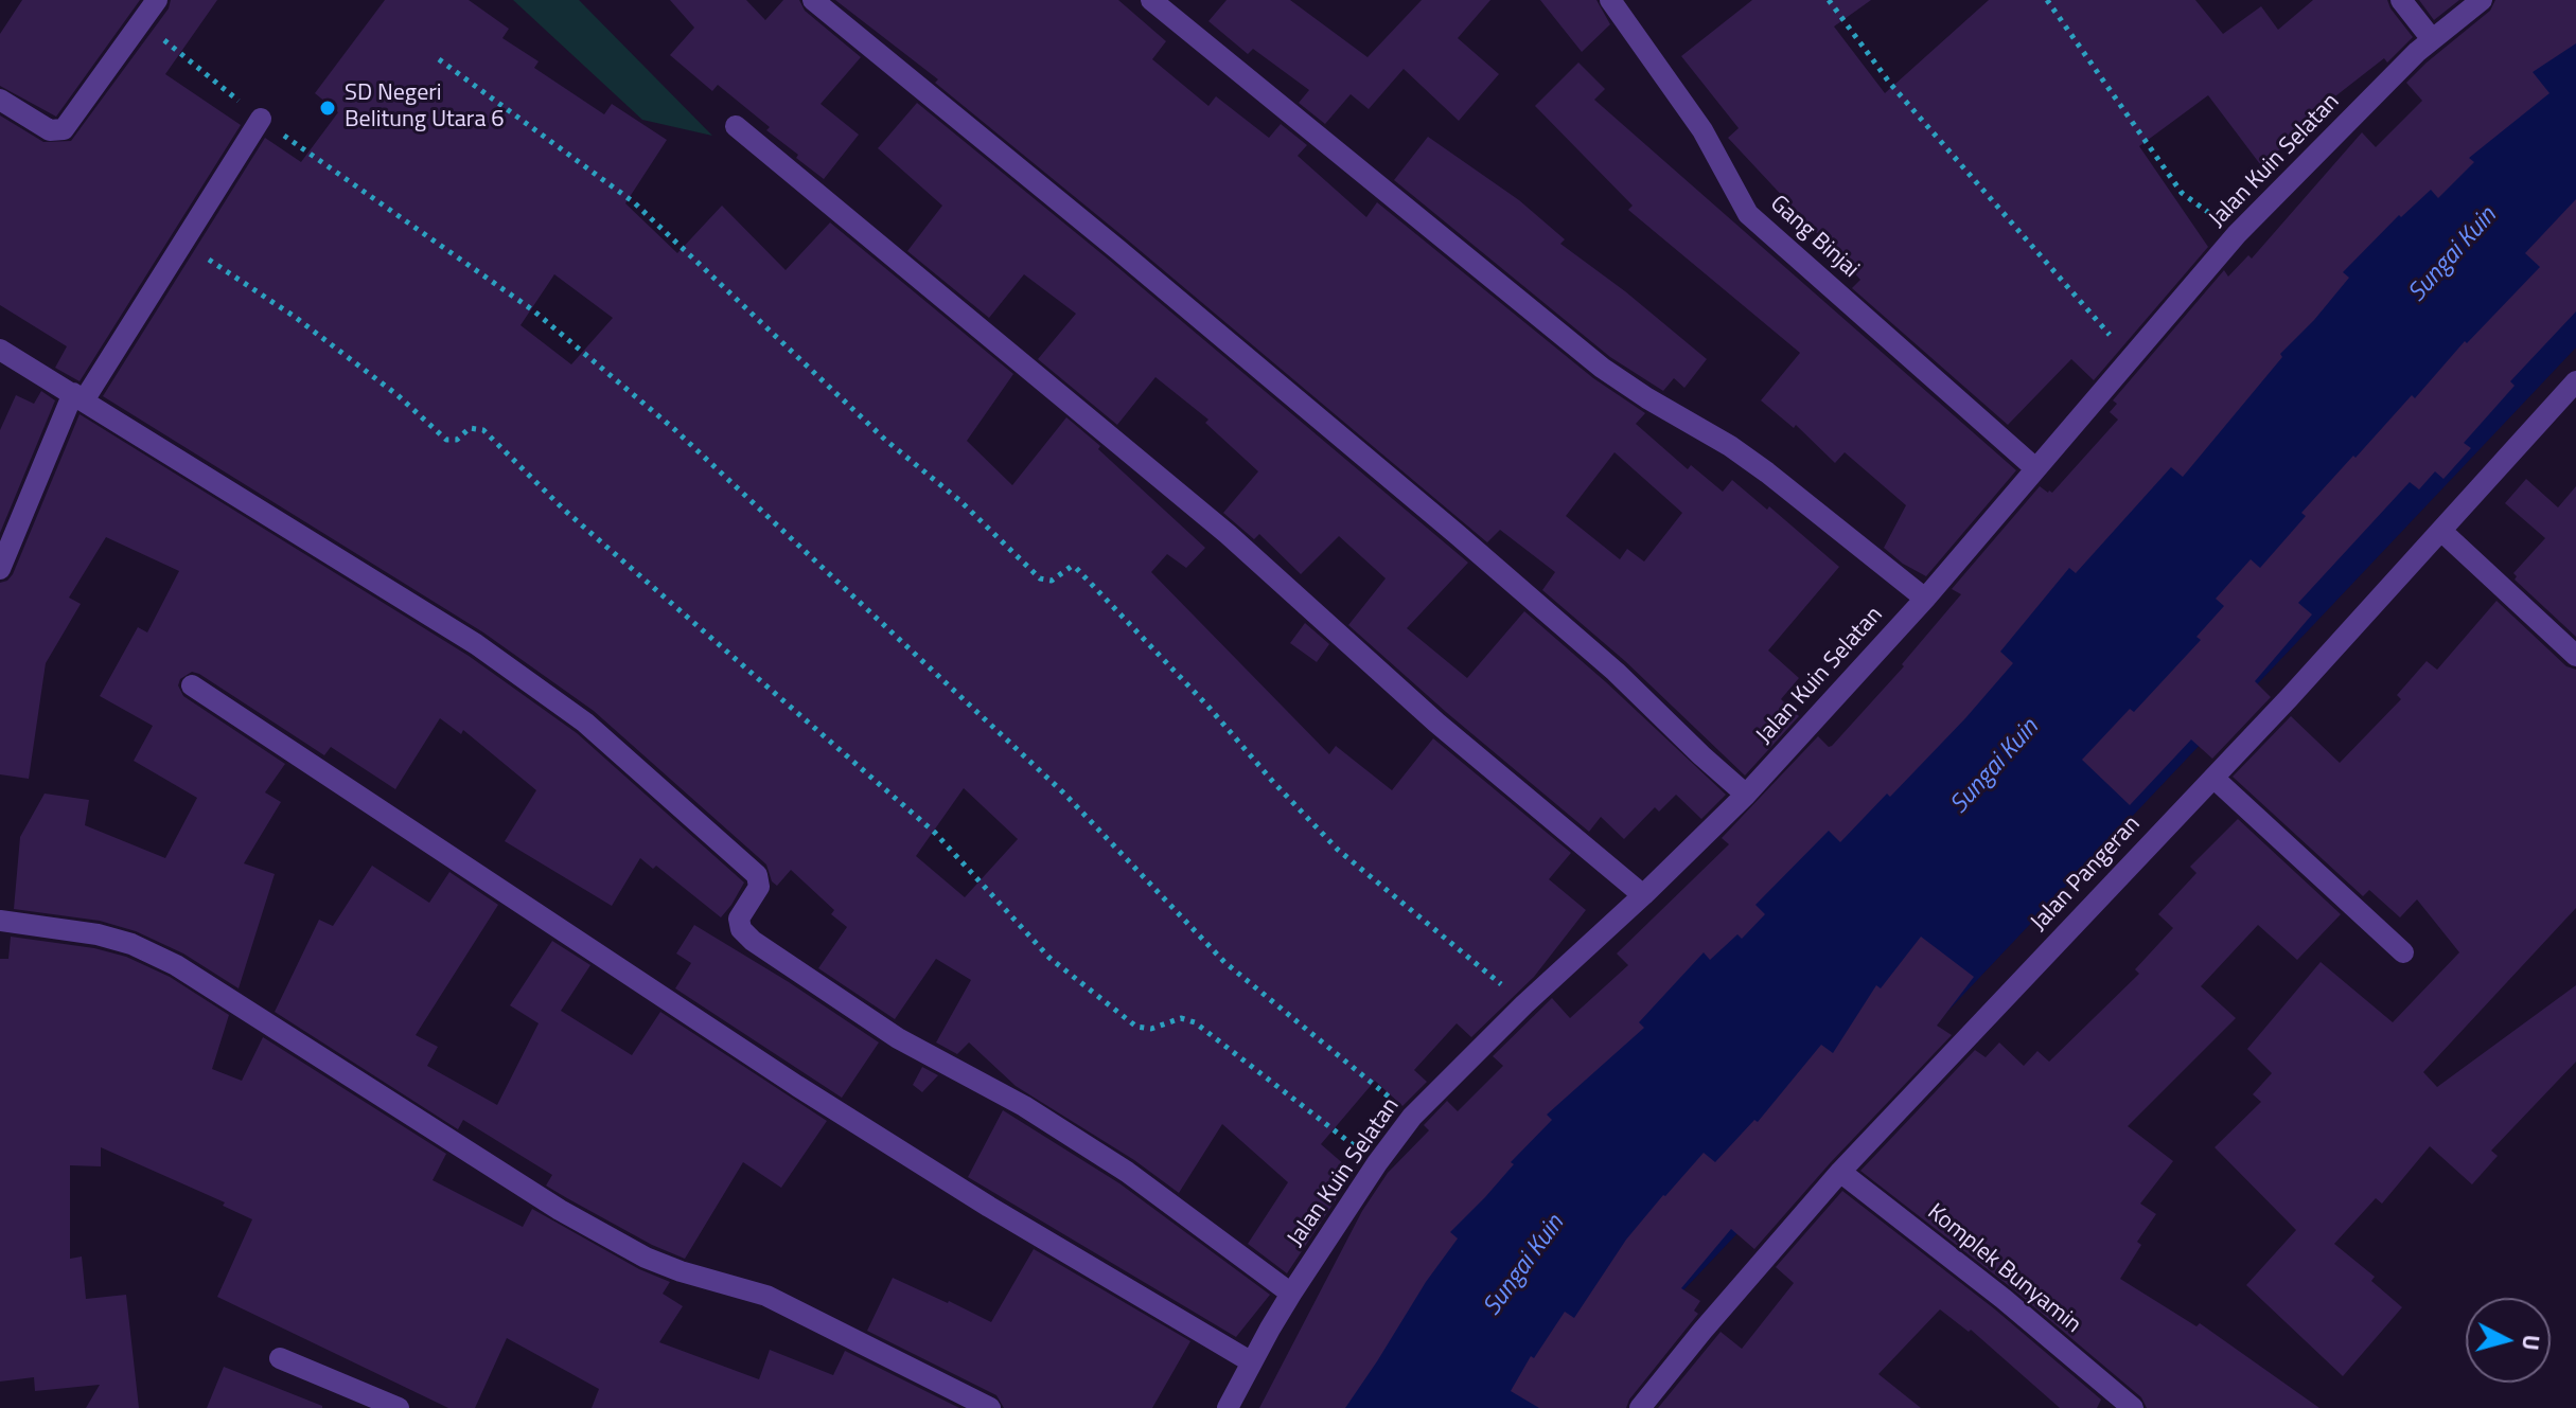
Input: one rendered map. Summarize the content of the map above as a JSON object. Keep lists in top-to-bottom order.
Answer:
{
  "streets": {
    "street": [
      "Jalan Kuin Selatan",
      "Gang Binjai",
      "Jalan Pangeran",
      "Komplek Bunyamin"
    ]
  },
  "crossings": [
    ["Jalan Kuin Selatan", "Gang Binjai"],
    ["Jalan Pangeran", "Komplek Bunyamin"]
  ],
  "water": ["Sungai Kuin"],
  "places": ["SD Negeri Belitung Utara 6"],
  "north": "right"
}
